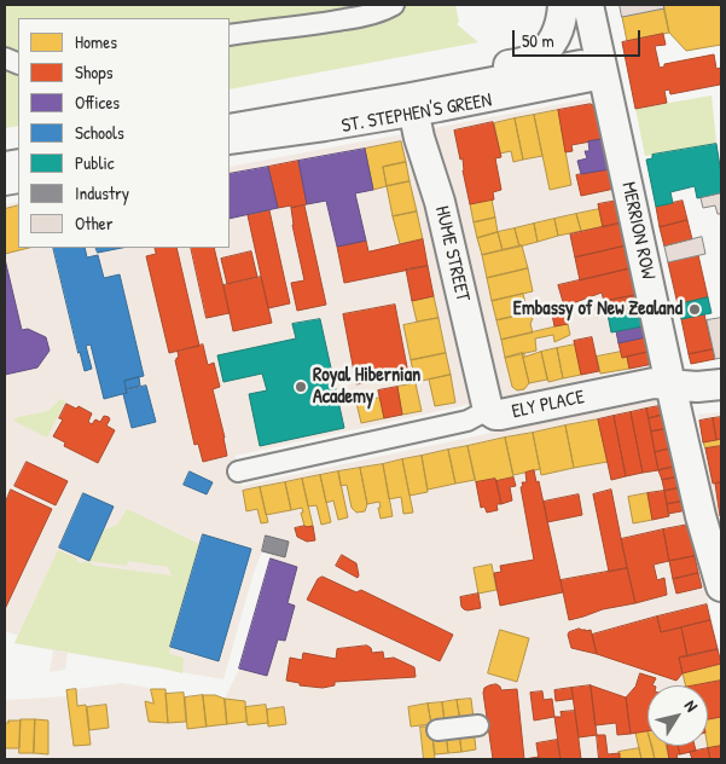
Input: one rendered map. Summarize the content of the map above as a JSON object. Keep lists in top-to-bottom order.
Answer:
{
  "streets": {
    "main road": [
      "ST. STEPHEN'S GREEN",
      "MERRION ROW",
      "HUME STREET",
      "ELY PLACE"
    ]
  },
  "crossings": [
    ["ST. STEPHEN'S GREEN", "MERRION ROW"],
    ["ST. STEPHEN'S GREEN", "HUME STREET"],
    ["MERRION ROW", "ELY PLACE"],
    ["HUME STREET", "ELY PLACE"]
  ],
  "places": ["Embassy of New Zealand", "Royal Hibernian Academy"],
  "legend": [
    "Homes",
    "Shops",
    "Offices",
    "Schools",
    "Public",
    "Industry",
    "Other"
  ],
  "scale_bar": "50 m",
  "north": "top right"
}
